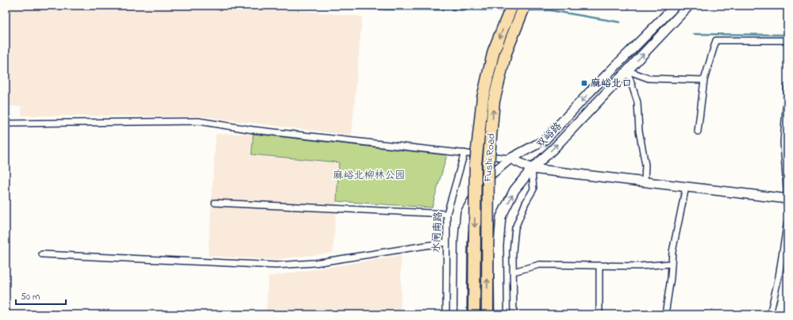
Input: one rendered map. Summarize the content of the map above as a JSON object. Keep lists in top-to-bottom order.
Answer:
{
  "streets": {
    "highway": ["Fushi Road"],
    "street": ["双峪路", "水闸南路"]
  },
  "parks": ["麻峪北柳林公园"],
  "places": {
    "transit": ["麻峪北口"]
  },
  "scale_bar": "50 m"
}
